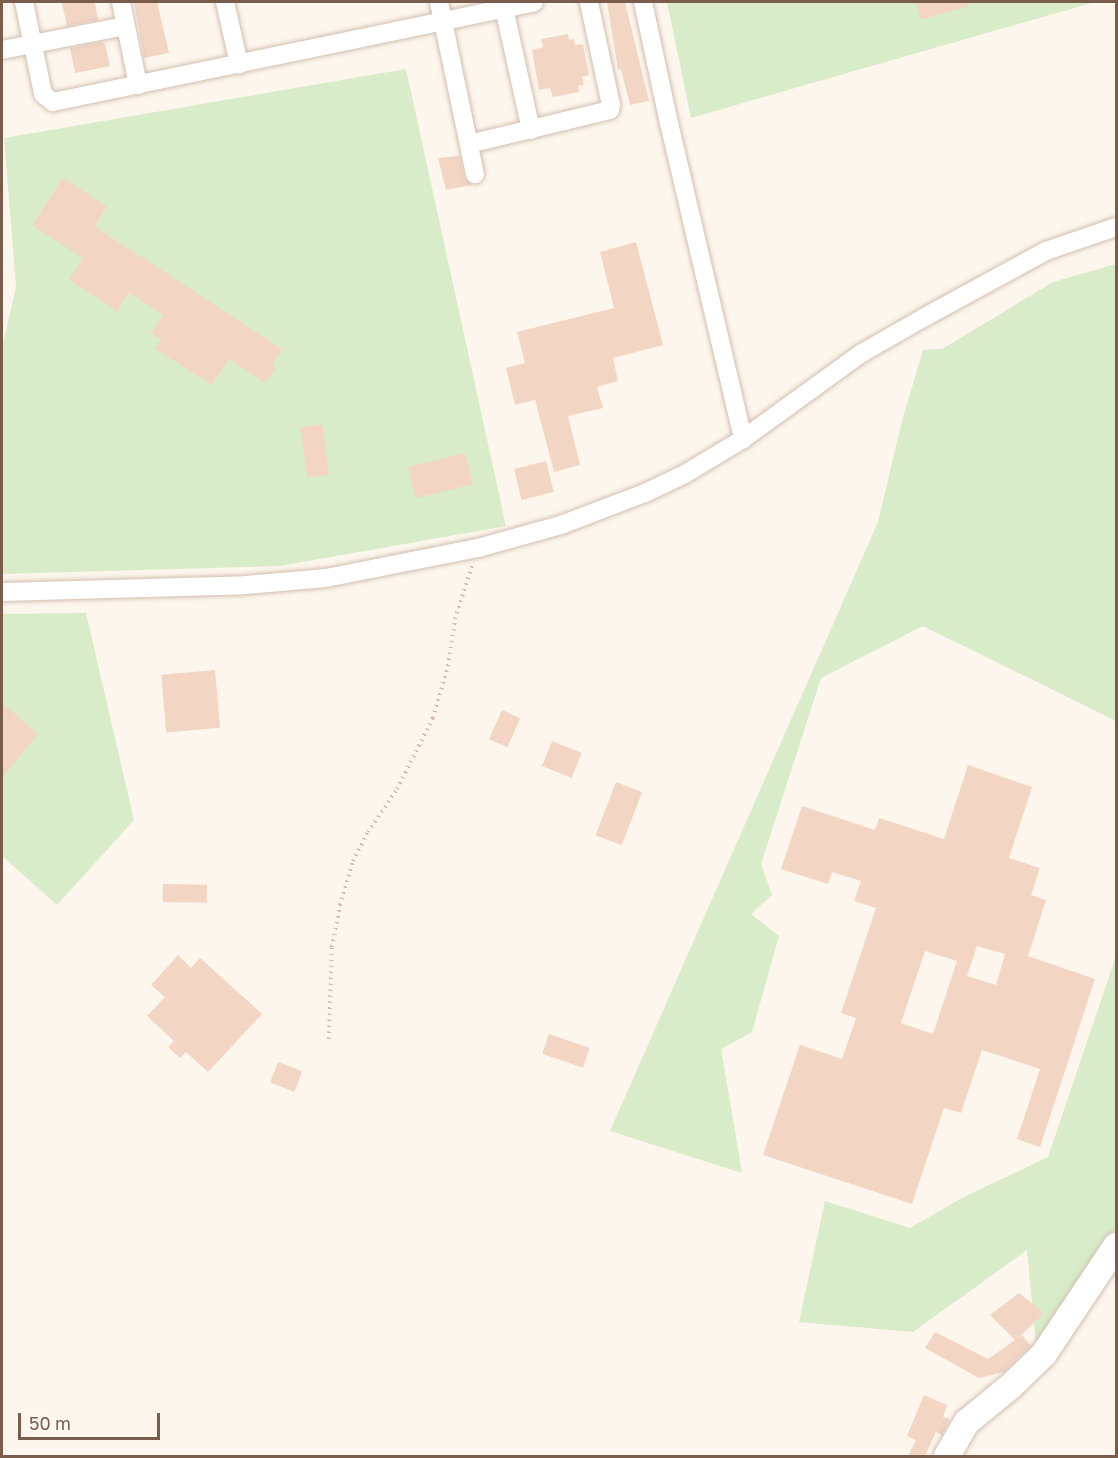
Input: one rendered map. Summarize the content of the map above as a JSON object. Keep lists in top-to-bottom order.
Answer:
{
  "scale_bar": "50 m"
}
